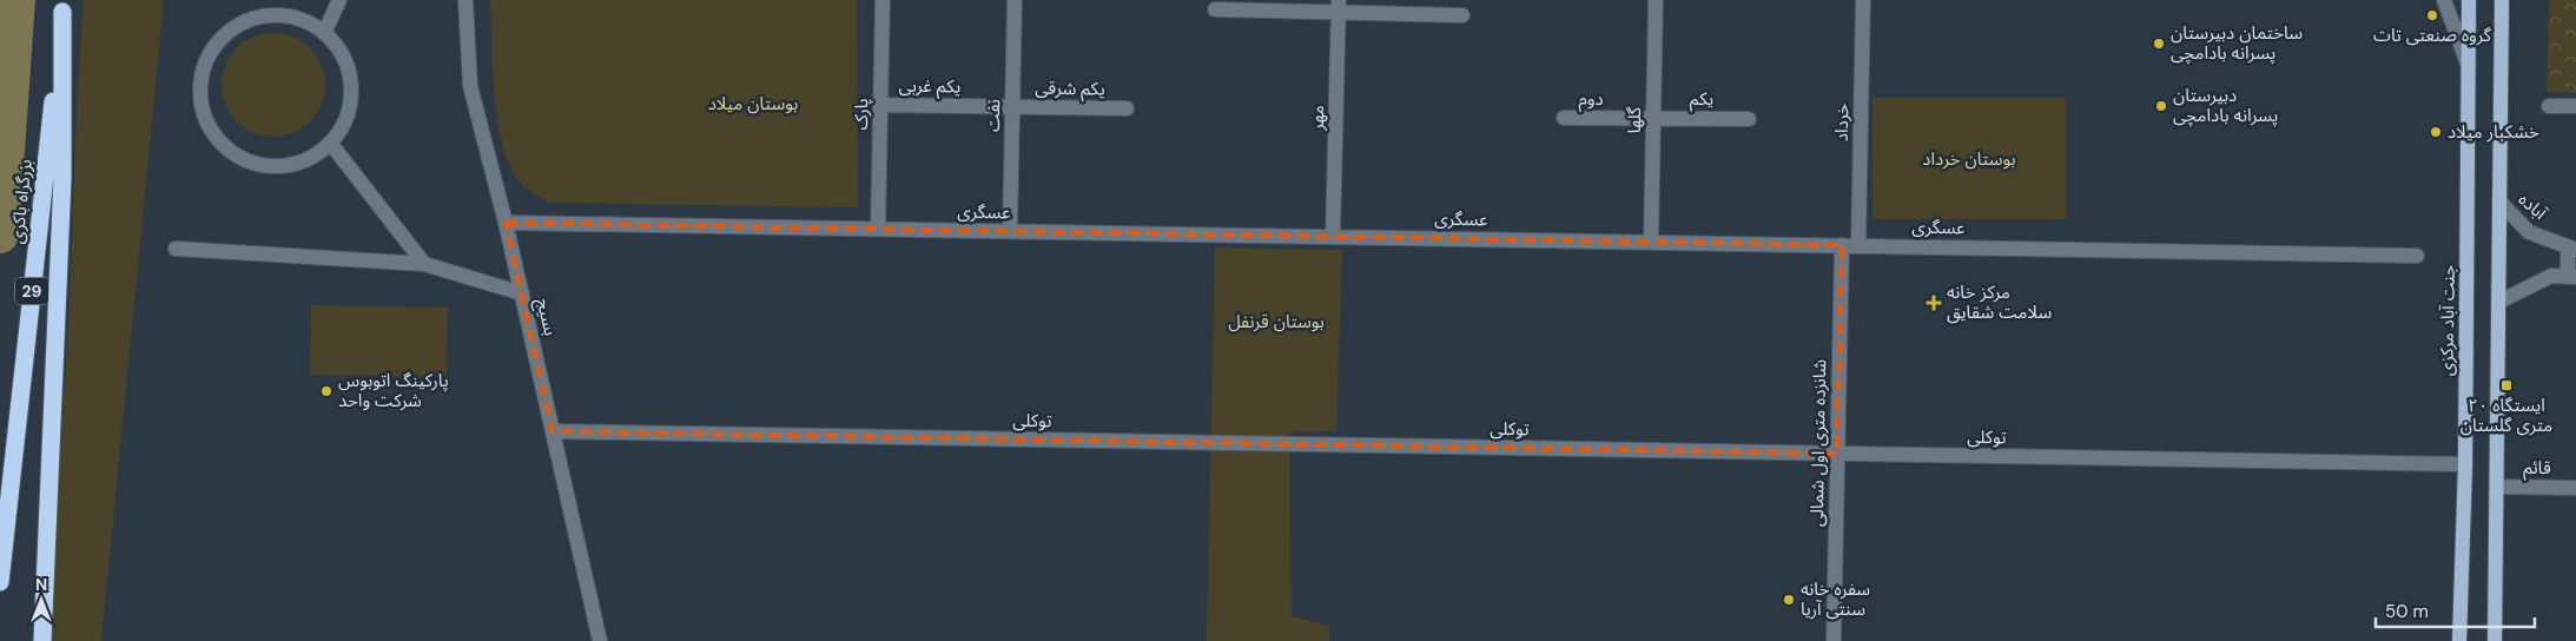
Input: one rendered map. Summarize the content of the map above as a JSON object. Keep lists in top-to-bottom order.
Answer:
{
  "streets": {
    "highway": ["بزرگراه باکری", "29"],
    "main road": ["جنت آباد مرکزی"],
    "street": [
      "یکم غربی",
      "یکم شرقی",
      "دوم",
      "یکم",
      "پارک",
      "نفت",
      "مهر",
      "گلها",
      "خرداد",
      "آباده",
      "عسگری",
      "بسیج",
      "توکلی",
      "شانزده متری اول شمالی",
      "قائم"
    ]
  },
  "crossings": [
    ["یکم غربی", "یکم شرقی"],
    ["یکم غربی", "پارک"],
    ["یکم غربی", "نفت"],
    ["یکم شرقی", "نفت"],
    ["دوم", "یکم"],
    ["دوم", "گلها"],
    ["یکم", "گلها"],
    ["پارک", "عسگری"],
    ["نفت", "عسگری"],
    ["مهر", "عسگری"],
    ["گلها", "عسگری"],
    ["خرداد", "عسگری"],
    ["عسگری", "بسیج"],
    ["عسگری", "شانزده متری اول شمالی"],
    ["بسیج", "توکلی"],
    ["جنت آباد مرکزی", "توکلی"],
    ["توکلی", "شانزده متری اول شمالی"]
  ],
  "parks": ["بوستان میلاد", "بوستان خرداد", "بوستان قرنفل"],
  "places": {
    "other": [
      "گروه صنعتی تات",
      "ساختمان دبیرستان پسرانه بادامچی",
      "دبیرستان پسرانه بادامچی",
      "خشکبار میلاد",
      "پارکینگ اتوبوس شرکت واحد",
      "سفره خانه سنتی آریا"
    ],
    "health": ["مرکز خانه سلامت شقایق"],
    "transit": ["ایستگاه ۲۰ متری گلستان"]
  },
  "scale_bar": "50 m",
  "north": "top"
}
